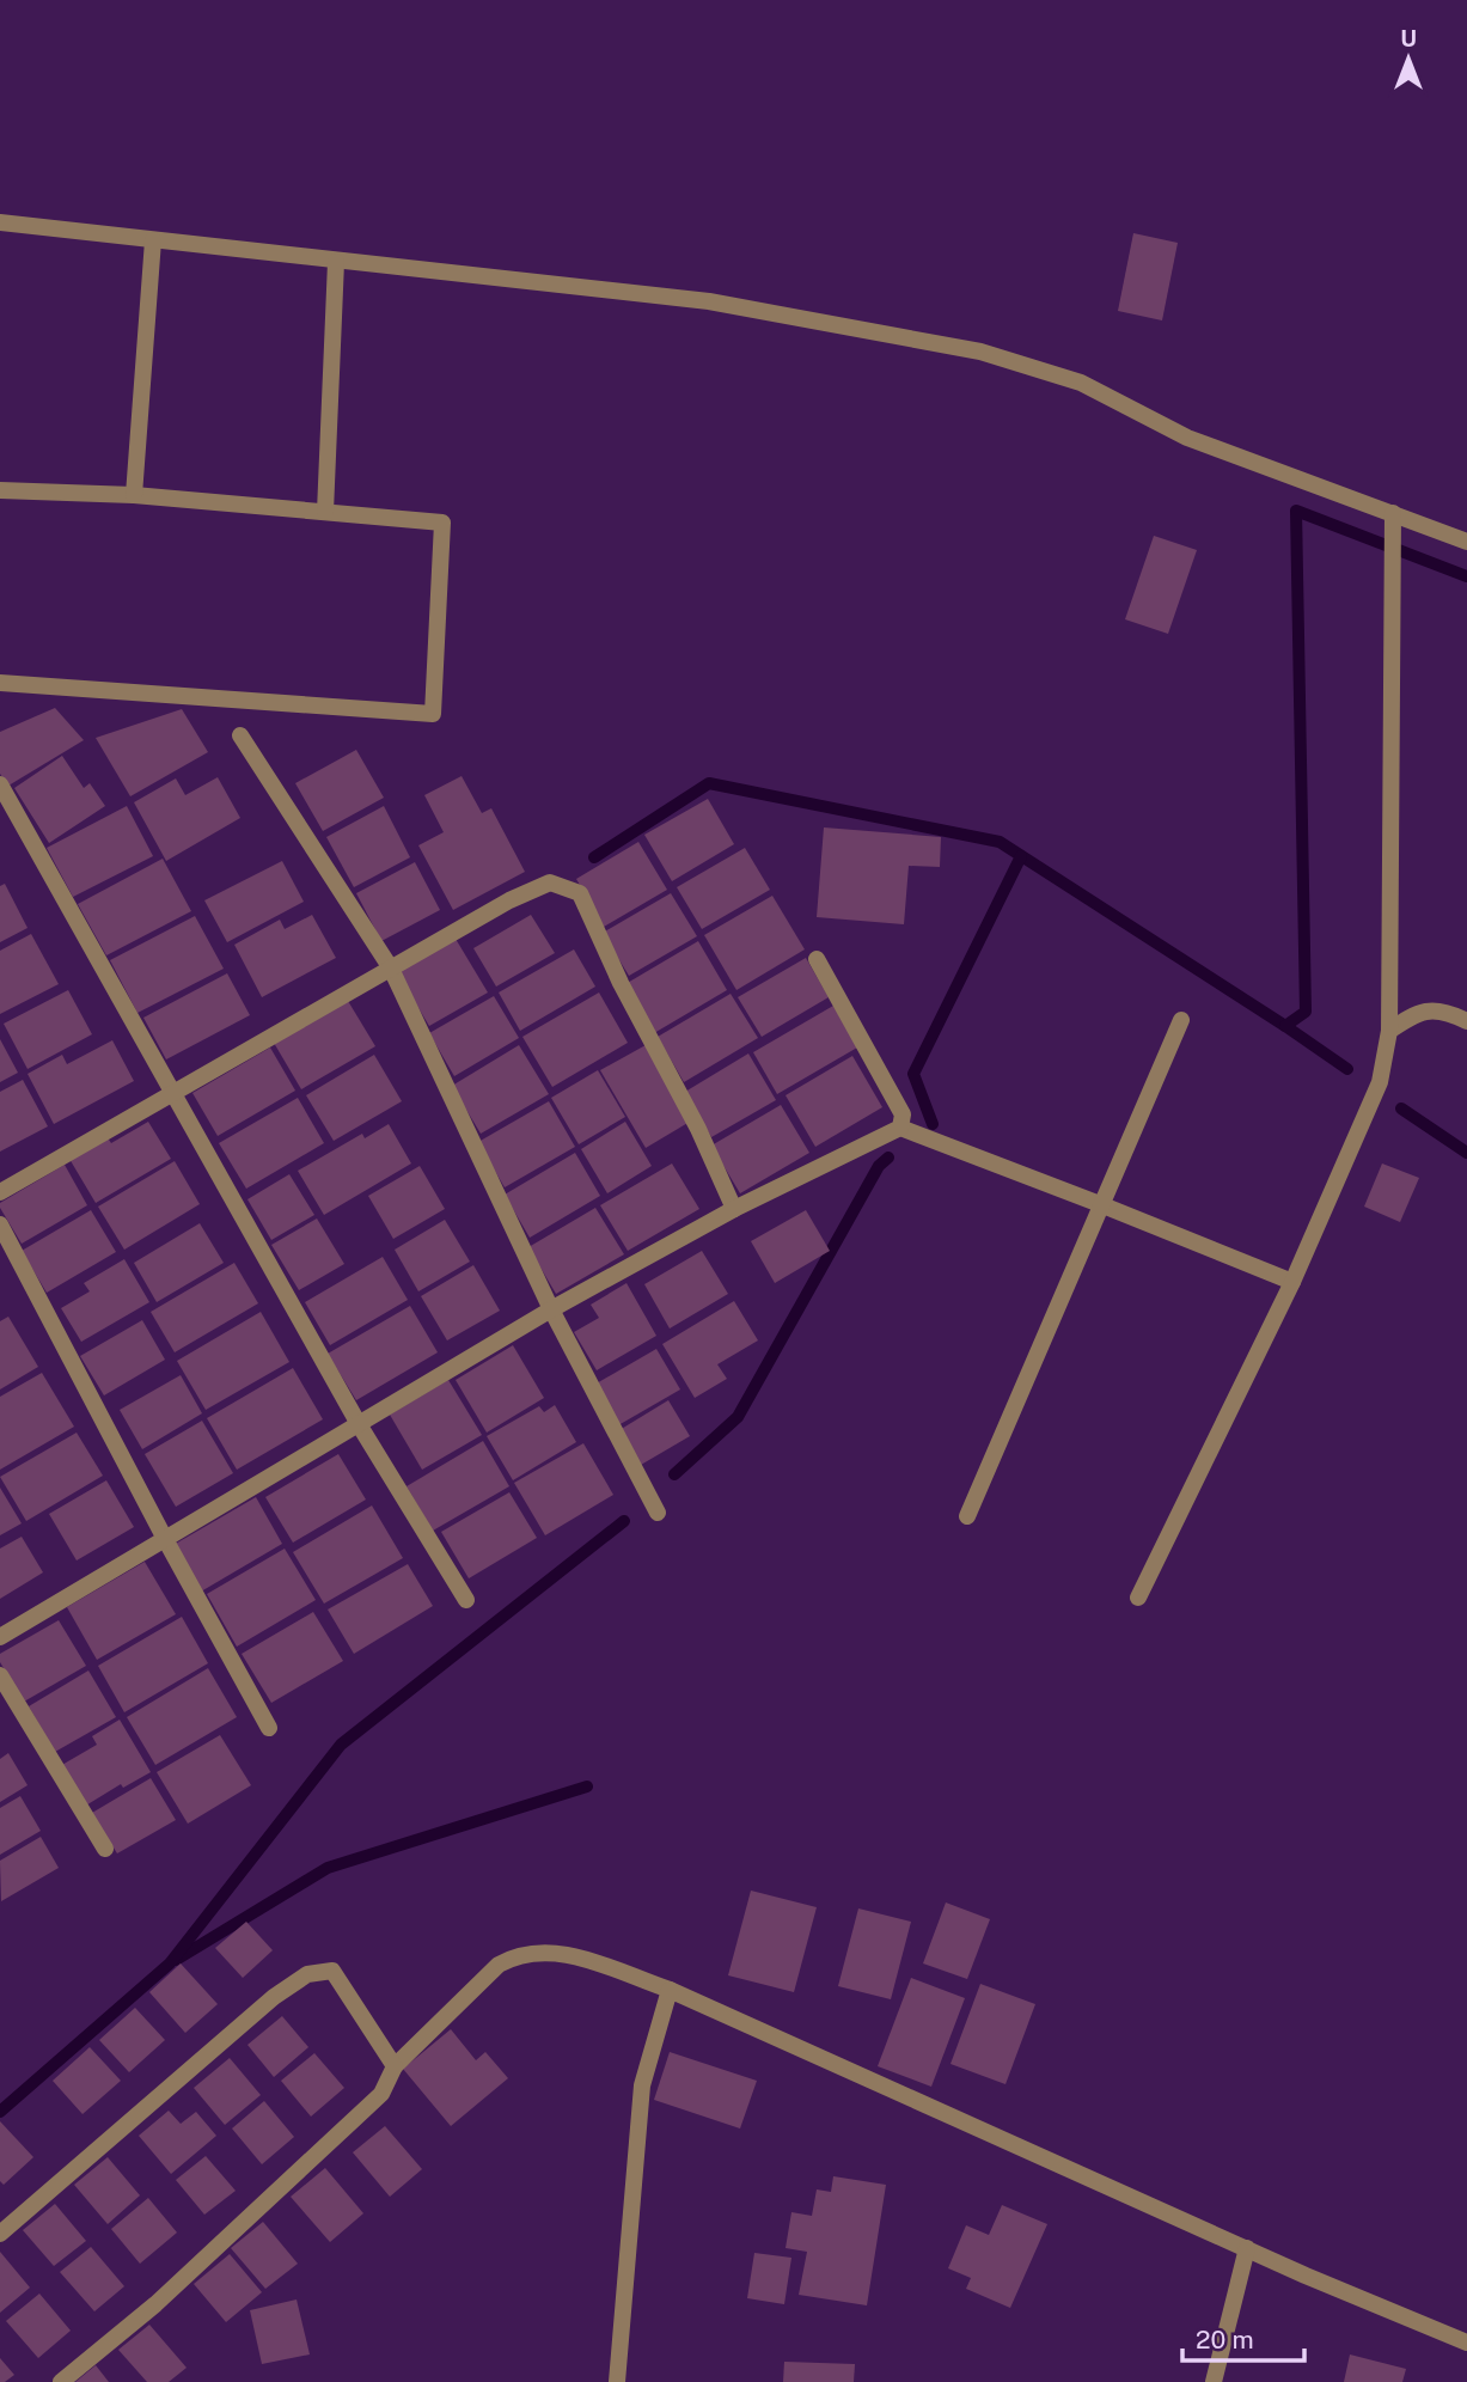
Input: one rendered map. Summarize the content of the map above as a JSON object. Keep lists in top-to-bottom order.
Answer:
{
  "scale_bar": "20 m",
  "north": "top"
}
